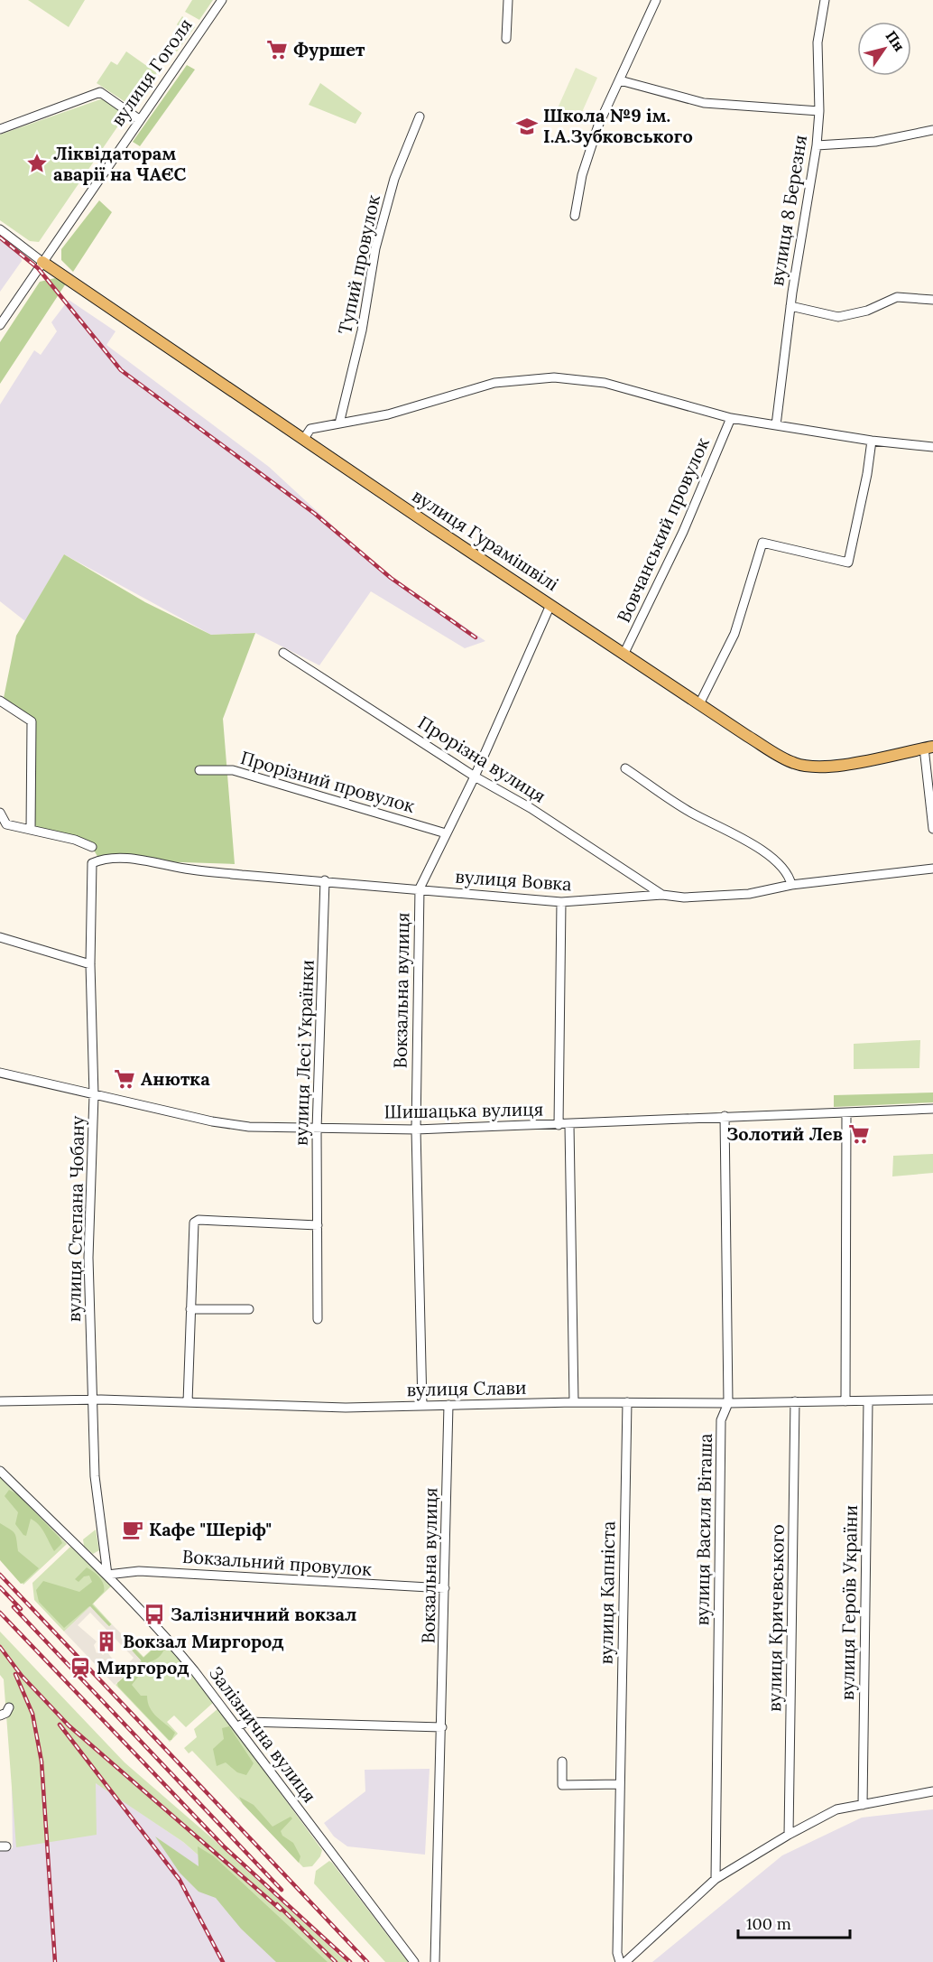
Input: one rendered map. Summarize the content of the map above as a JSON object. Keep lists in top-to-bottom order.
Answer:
{
  "streets": {
    "main road": ["вулиця Гурамішвілі"],
    "street": [
      "вулиця Гоголя",
      "вулиця 8 Березня",
      "Тупий провулок",
      "Вовчанський провулок",
      "Прорізна вулиця",
      "Прорізний провулок",
      "вулиця Вовка",
      "Вокзальна вулиця",
      "вулиця Лесі Українки",
      "Шишацька вулиця",
      "вулиця Степана Чобану",
      "вулиця Слави",
      "вулиця Василя Віташа",
      "Вокзальний провулок",
      "вулиця Капніста",
      "вулиця Героїв України",
      "вулиця Кричевського",
      "Залізнична вулиця"
    ]
  },
  "crossings": [
    ["вулиця Гоголя", "вулиця Гурамішвілі"],
    ["Вовчанський провулок", "вулиця Гурамішвілі"],
    ["вулиця Гурамішвілі", "Вокзальна вулиця"],
    ["Прорізна вулиця", "вулиця Вовка"],
    ["Прорізна вулиця", "Вокзальна вулиця"],
    ["Прорізний провулок", "Вокзальна вулиця"],
    ["вулиця Вовка", "Вокзальна вулиця"],
    ["вулиця Вовка", "вулиця Лесі Українки"],
    ["вулиця Вовка", "вулиця Степана Чобану"],
    ["Вокзальна вулиця", "Шишацька вулиця"],
    ["Вокзальна вулиця", "вулиця Слави"],
    ["Вокзальна вулиця", "Вокзальний провулок"],
    ["вулиця Лесі Українки", "Шишацька вулиця"],
    ["Шишацька вулиця", "вулиця Степана Чобану"],
    ["Шишацька вулиця", "вулиця Василя Віташа"],
    ["вулиця Степана Чобану", "вулиця Слави"],
    ["вулиця Степана Чобану", "Вокзальний провулок"],
    ["вулиця Степана Чобану", "Залізнична вулиця"],
    ["вулиця Слави", "вулиця Василя Віташа"],
    ["вулиця Слави", "вулиця Капніста"],
    ["вулиця Слави", "вулиця Героїв України"],
    ["вулиця Слави", "вулиця Кричевського"],
    ["Вокзальний провулок", "Залізнична вулиця"]
  ],
  "places": {
    "supermarket": ["Фуршет", "Анютка", "Золотий Лев"],
    "school or university": ["Школа №9 ім. І.А.Зубковського"],
    "place": ["Ліквідаторам аварії на ЧАЄС"],
    "cafe": ["Кафе \"Шеріф\""],
    "bus stop": ["Залізничний вокзал"],
    "building": ["Вокзал Миргород"],
    "station": ["Миргород"]
  },
  "scale_bar": "100 m",
  "north": "top right"
}
